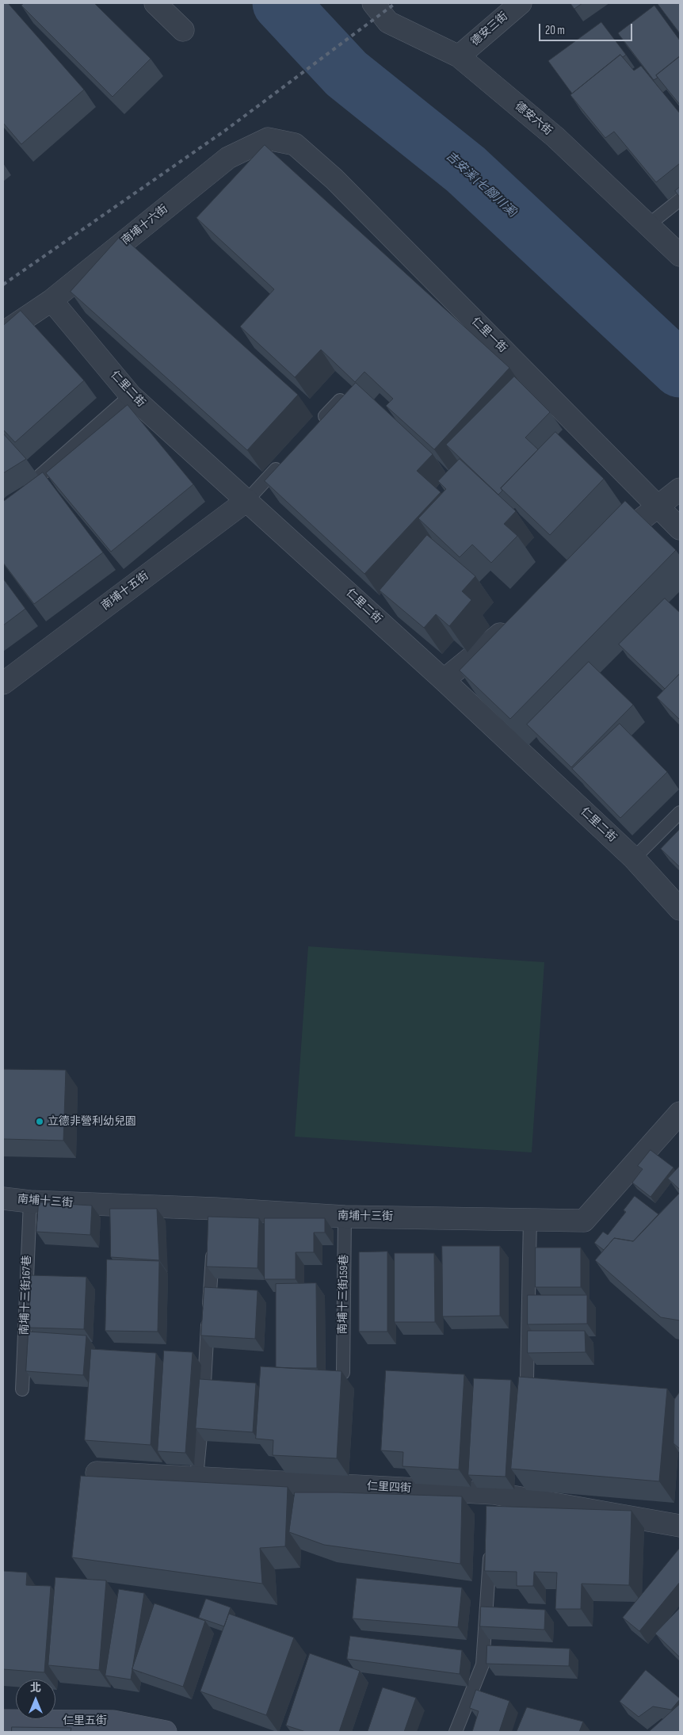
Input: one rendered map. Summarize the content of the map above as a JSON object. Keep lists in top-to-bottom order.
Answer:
{
  "streets": {
    "street": [
      "德安三街",
      "德安六街",
      "南埔十六街",
      "仁里一街",
      "仁里二街",
      "南埔十五街",
      "南埔十三街",
      "仁里四街",
      "仁里五街"
    ],
    "lane": ["南埔十三街159巷", "南埔十三街167巷"]
  },
  "crossings": [
    ["德安三街", "德安六街"],
    ["南埔十六街", "仁里一街"],
    ["南埔十六街", "仁里二街"],
    ["仁里二街", "南埔十五街"],
    ["南埔十三街", "南埔十三街159巷"],
    ["南埔十三街", "南埔十三街167巷"]
  ],
  "water": ["吉安溪 (七腳川溪)"],
  "places": ["立德非營利幼兒園"],
  "scale_bar": "20 m",
  "north": "top"
}
